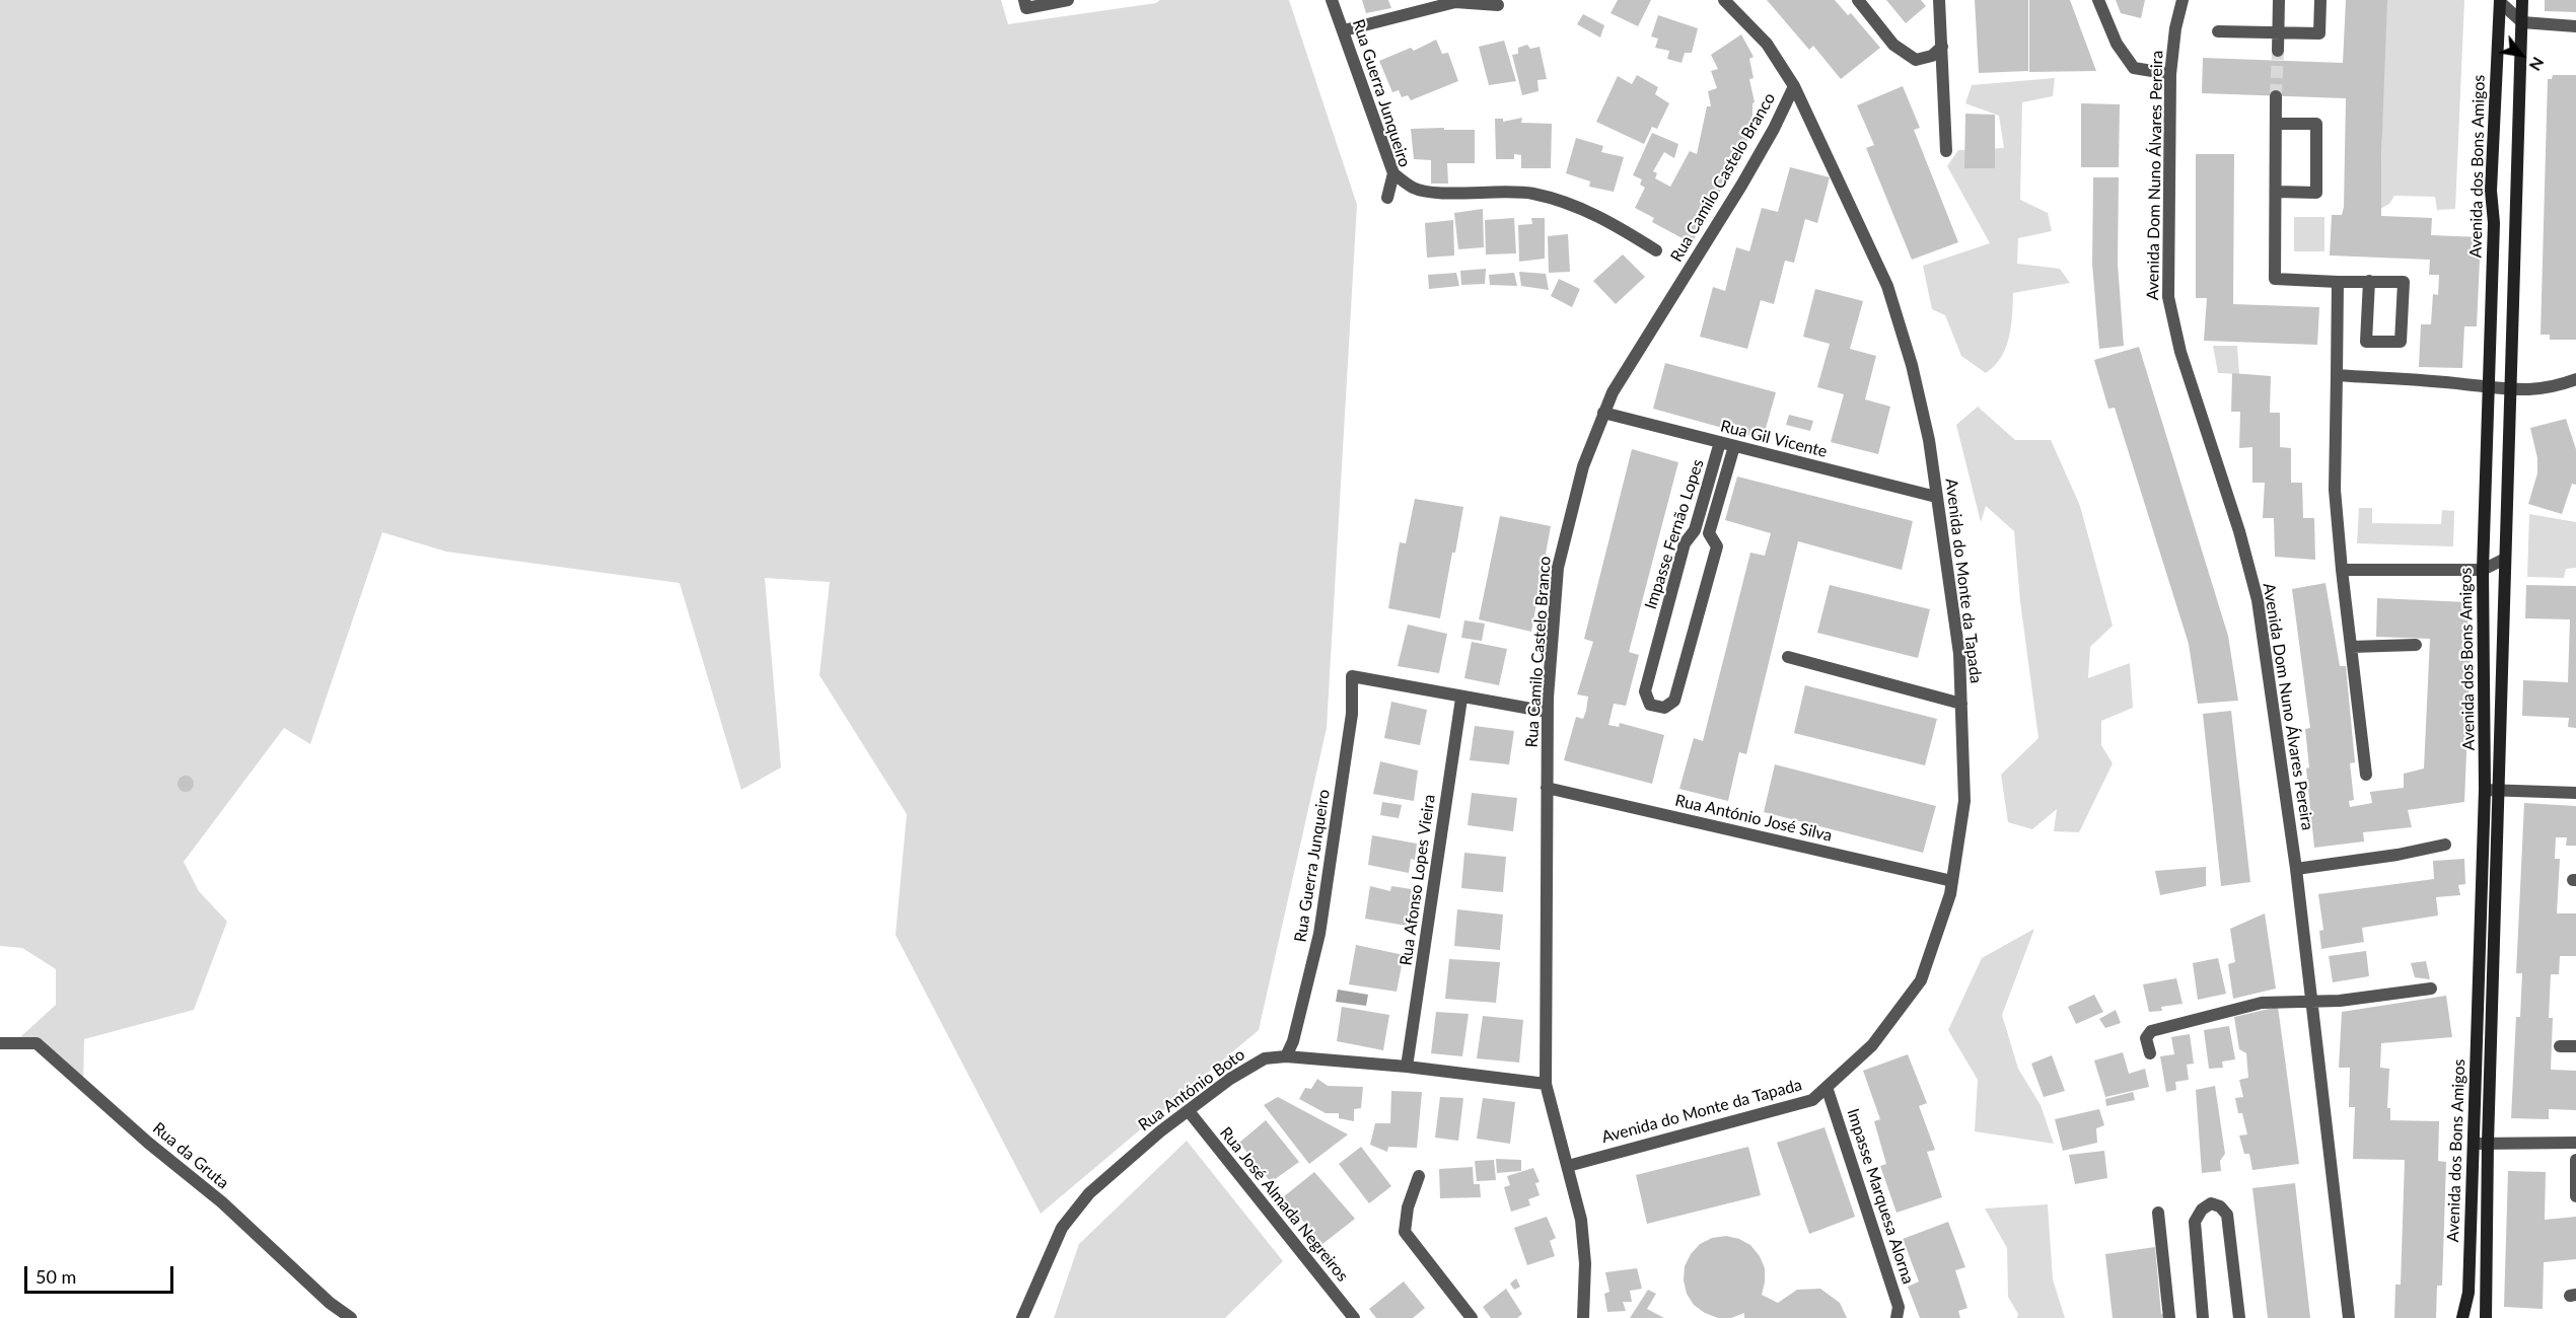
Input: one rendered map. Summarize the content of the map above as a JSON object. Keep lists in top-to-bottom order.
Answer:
{
  "streets": {
    "main road": ["Avenida dos Bons Amigos"],
    "street": [
      "Rua Guerra Junqueiro",
      "Avenida Dom Nuno Álvares Pereira",
      "Rua Camilo Castelo Branco",
      "Rua Gil Vicente",
      "Impasse Fernão Lopes",
      "Avenida do Monte da Tapada",
      "Rua António José Silva",
      "Rua Afonso Lopes Vieira",
      "Rua António Boto",
      "Rua da Gruta",
      "Impasse Marquesa Alorna",
      "Rua José Almada Negreiros"
    ]
  },
  "crossings": [
    ["Rua Guerra Junqueiro", "Rua Afonso Lopes Vieira"],
    ["Rua Guerra Junqueiro", "Rua António Boto"],
    ["Rua Camilo Castelo Branco", "Rua Gil Vicente"],
    ["Rua Camilo Castelo Branco", "Avenida do Monte da Tapada"],
    ["Rua Camilo Castelo Branco", "Rua António José Silva"],
    ["Rua Camilo Castelo Branco", "Rua António Boto"],
    ["Rua Gil Vicente", "Impasse Fernão Lopes"],
    ["Rua Gil Vicente", "Avenida do Monte da Tapada"],
    ["Avenida do Monte da Tapada", "Rua António José Silva"],
    ["Avenida do Monte da Tapada", "Impasse Marquesa Alorna"],
    ["Rua Afonso Lopes Vieira", "Rua António Boto"],
    ["Rua António Boto", "Rua José Almada Negreiros"]
  ],
  "scale_bar": "50 m",
  "north": "bottom right"
}
